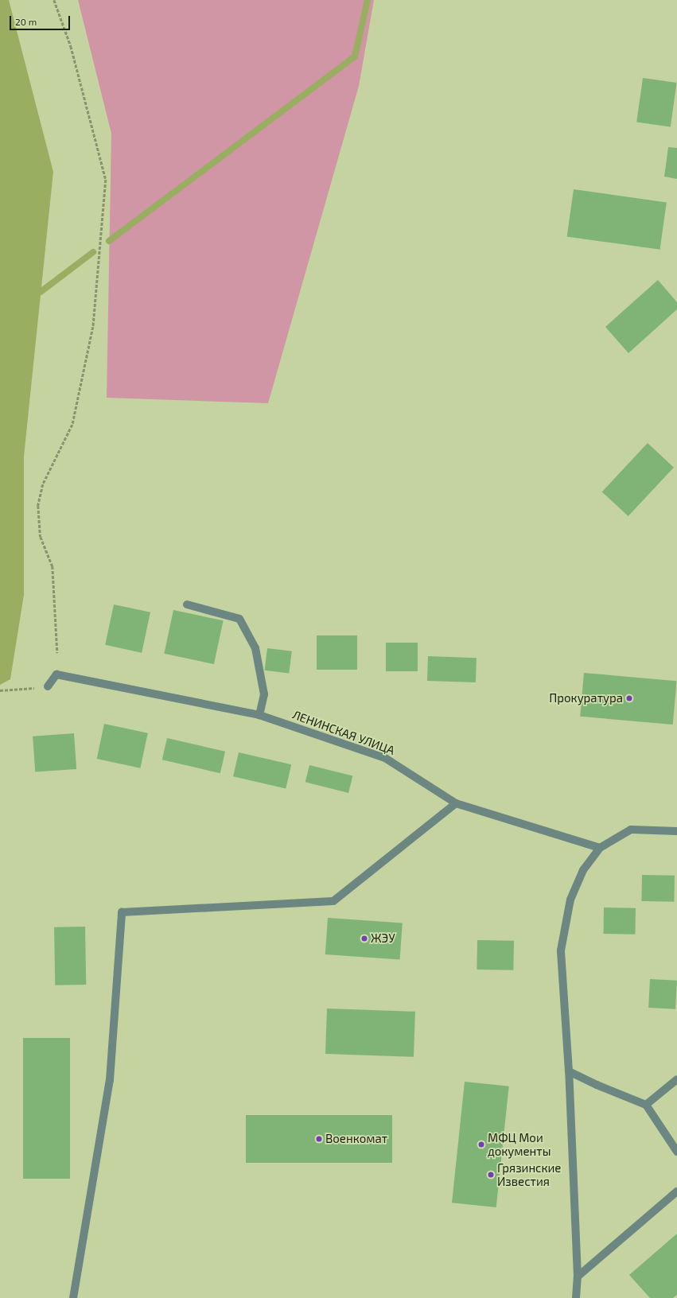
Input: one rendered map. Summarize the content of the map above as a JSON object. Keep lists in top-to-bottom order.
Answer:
{
  "streets": {
    "street": ["ЛЕНИНСКАЯ УЛИЦА"]
  },
  "places": [
    "Прокуратура",
    "ЖЭУ",
    "Военкомат",
    "МФЦ Мои документы",
    "Грязинские Известия"
  ],
  "scale_bar": "20 m"
}
